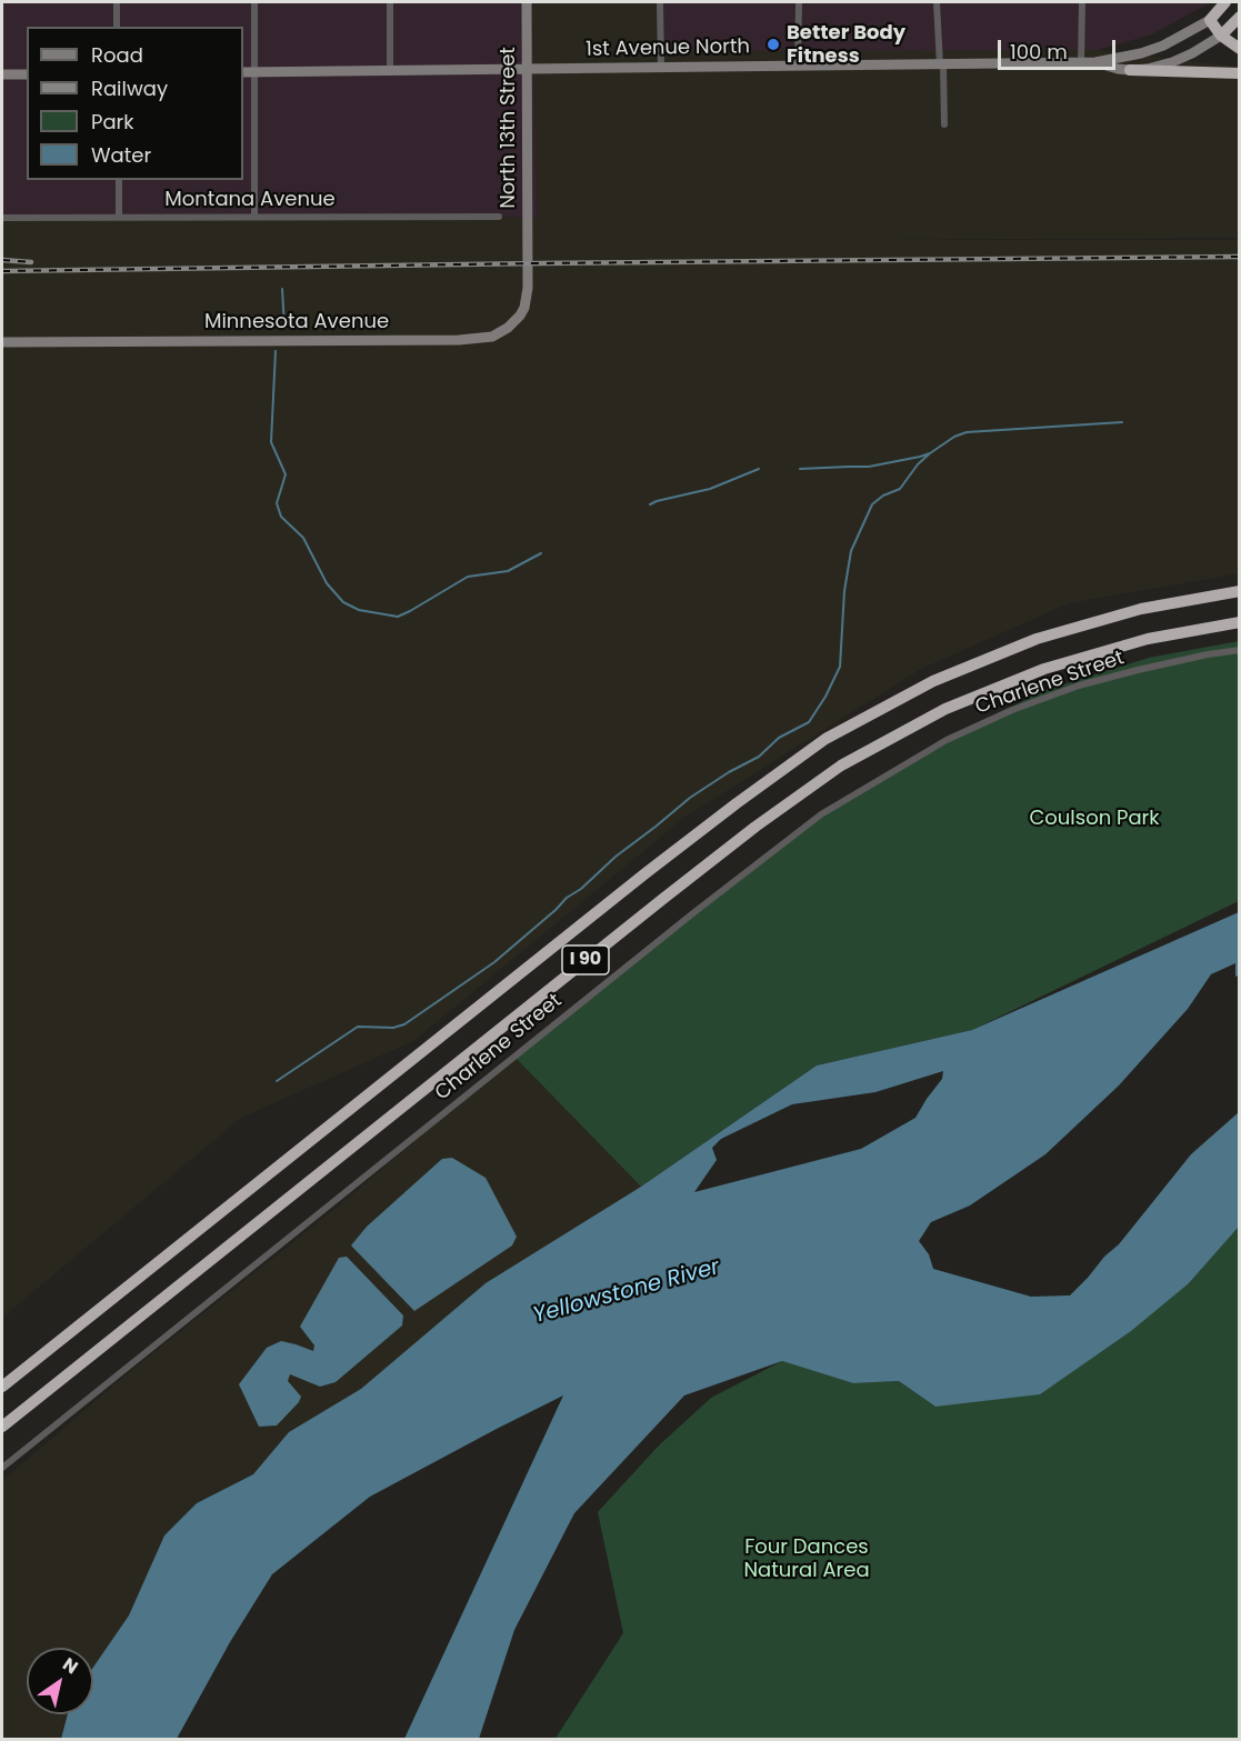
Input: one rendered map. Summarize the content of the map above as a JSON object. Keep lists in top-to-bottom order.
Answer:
{
  "streets": {
    "highway": ["1st Avenue North", "I 90"],
    "main road": ["North 13th Street", "Minnesota Avenue"],
    "street": ["Montana Avenue", "Charlene Street"]
  },
  "crossings": [
    ["1st Avenue North", "North 13th Street"],
    ["North 13th Street", "Minnesota Avenue"]
  ],
  "water": ["Yellowstone River"],
  "parks": ["Coulson Park", "Four Dances Natural Area"],
  "places": ["Better Body Fitness"],
  "legend": [
    "Road",
    "Railway",
    "Park",
    "Water"
  ],
  "scale_bar": "100 m",
  "north": "top right"
}
